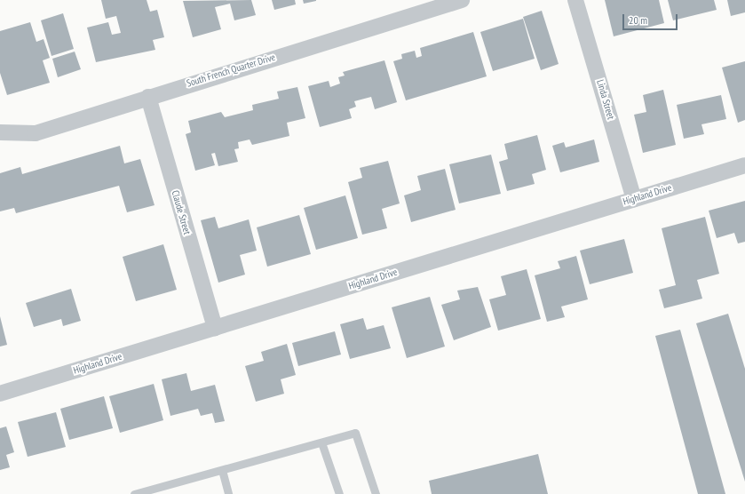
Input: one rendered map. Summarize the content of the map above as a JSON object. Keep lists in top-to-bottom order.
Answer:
{
  "streets": {
    "street": [
      "South French Quarter Drive",
      "Linda Street",
      "Highland Drive",
      "Claude Street"
    ]
  },
  "crossings": [
    ["South French Quarter Drive", "Claude Street"],
    ["Linda Street", "Highland Drive"],
    ["Highland Drive", "Claude Street"]
  ],
  "scale_bar": "20 m"
}
